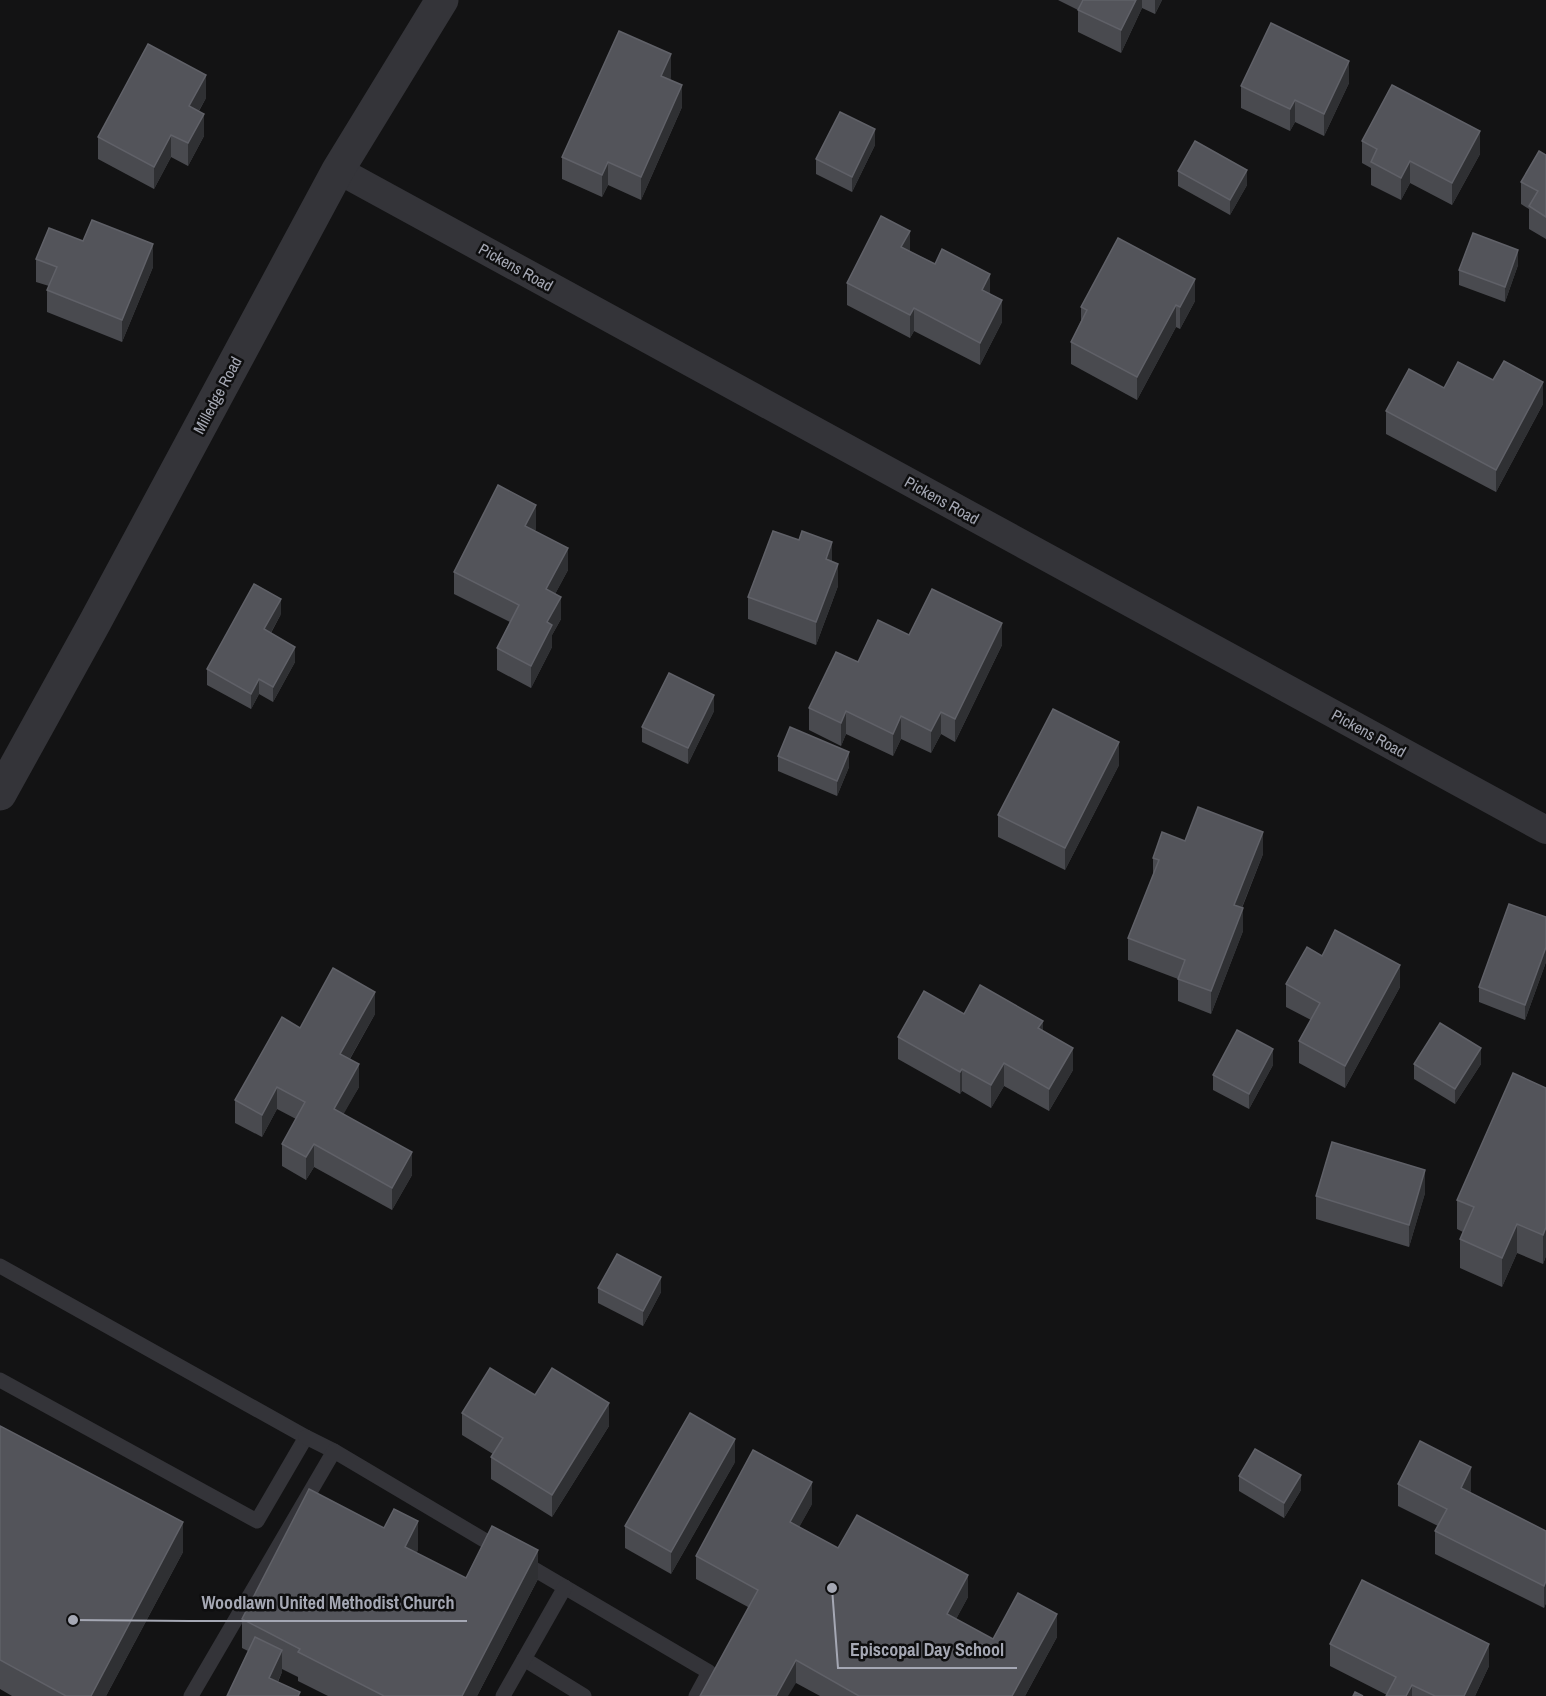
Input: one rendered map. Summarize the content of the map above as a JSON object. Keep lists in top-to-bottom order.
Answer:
{
  "streets": {
    "street": ["Pickens Road", "Milledge Road"]
  },
  "crossings": [
    ["Pickens Road", "Milledge Road"]
  ],
  "places": ["Episcopal Day School", "Woodlawn United Methodist Church"]
}
